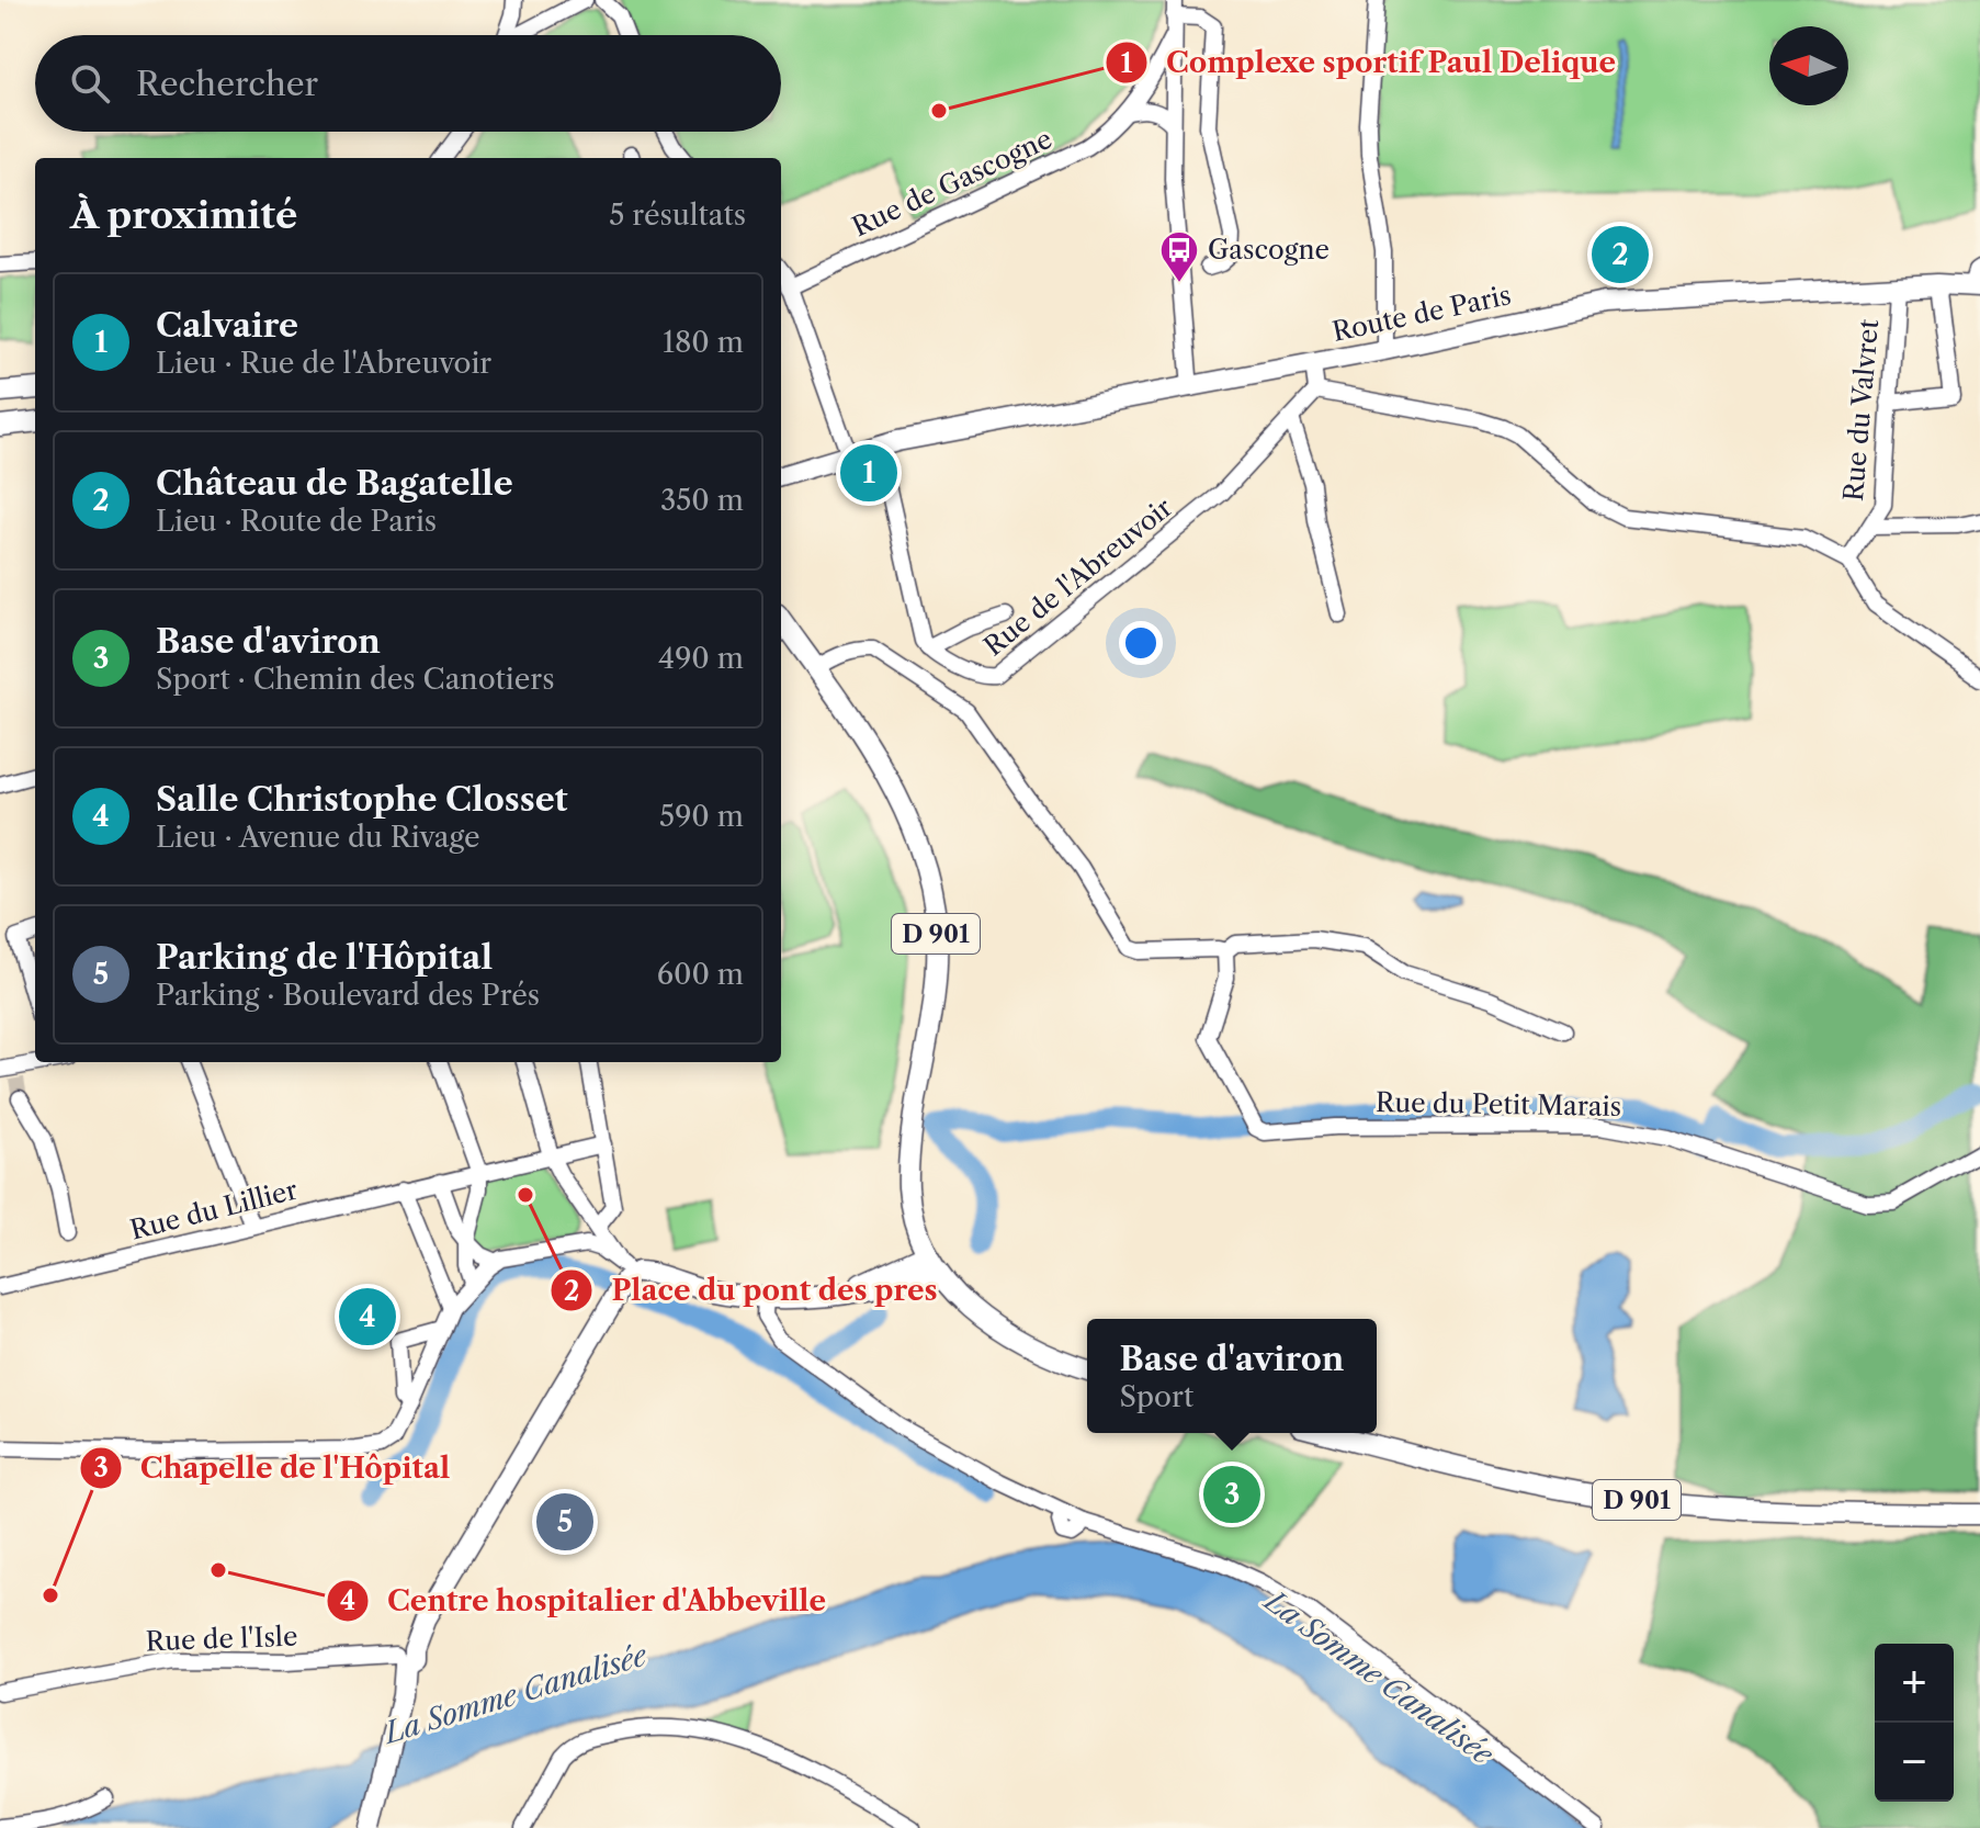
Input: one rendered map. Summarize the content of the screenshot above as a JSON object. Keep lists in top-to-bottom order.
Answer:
{
  "streets": {
    "main road": ["Route de Paris", "D 901"],
    "street": [
      "Rue de Gascogne",
      "Rue du Valvret",
      "Rue de l'Abreuvoir",
      "Rue du Petit Marais",
      "Rue du Lillier",
      "Rue de l'Isle"
    ]
  },
  "crossings": [
    ["Route de Paris", "Rue du Valvret"]
  ],
  "water": ["La Somme Canalisée"],
  "places": {
    "other": [
      "Complexe sportif Paul Delique",
      "Place du pont des pres",
      "Centre hospitalier d'Abbeville",
      "Chapelle de l'Hôpital"
    ],
    "bus stop": ["Gascogne"]
  },
  "north": "left",
  "page": {
    "search": "Rechercher",
    "heading": ["À proximité", "5 résultats"],
    "pins": [
      "2",
      "1",
      "4",
      "3",
      "5"
    ],
    "list": [
      {
        "mark": "1",
        "name": "Calvaire",
        "note": "Lieu · Rue de l'Abreuvoir",
        "value": "180 m"
      },
      {
        "mark": "2",
        "name": "Château de Bagatelle",
        "note": "Lieu · Route de Paris",
        "value": "350 m"
      },
      {
        "mark": "3",
        "name": "Base d'aviron",
        "note": "Sport · Chemin des Canotiers",
        "value": "490 m"
      },
      {
        "mark": "4",
        "name": "Salle Christophe Closset",
        "note": "Lieu · Avenue du Rivage",
        "value": "590 m"
      },
      {
        "mark": "5",
        "name": "Parking de l'Hôpital",
        "note": "Parking · Boulevard des Prés",
        "value": "600 m"
      }
    ],
    "popup": ["Base d'aviron", "Sport"],
    "map_buttons": ["+", "−"]
  }
}
